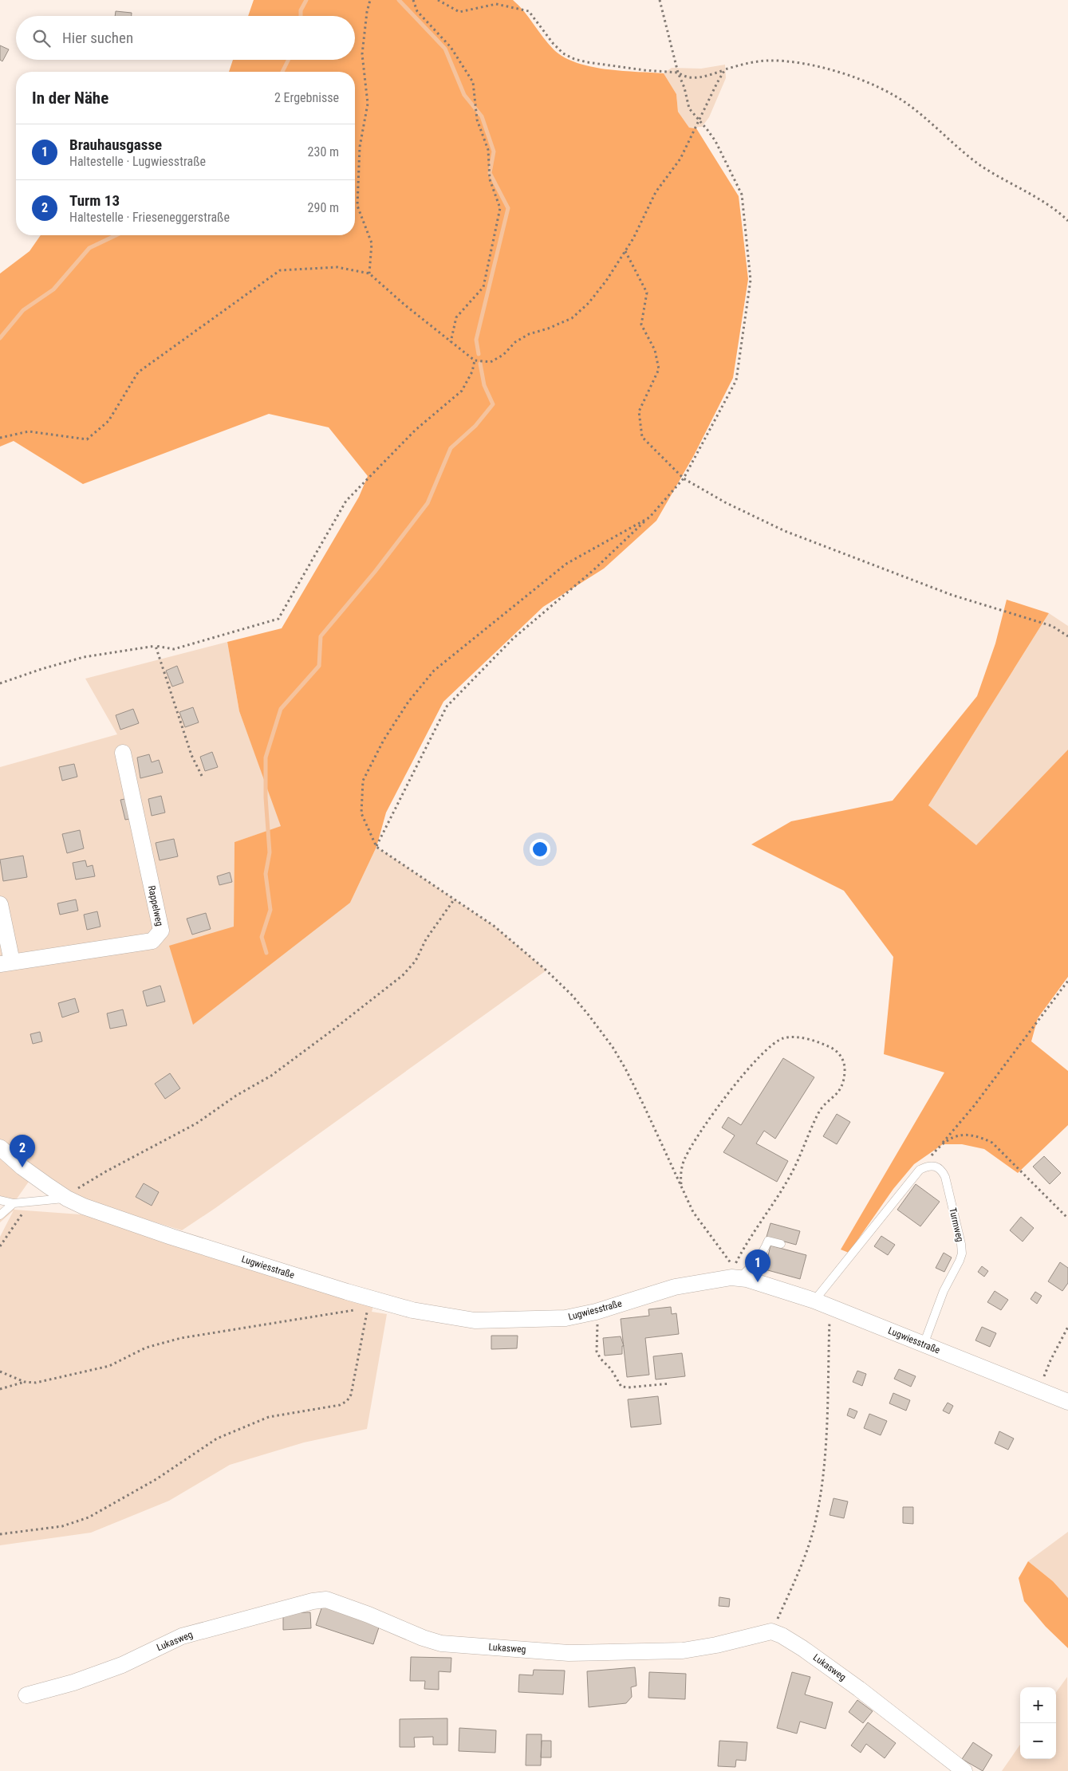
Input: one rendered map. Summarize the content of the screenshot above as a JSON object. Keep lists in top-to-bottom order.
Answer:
{
  "streets": {
    "street": ["Rappelweg", "Lugwiesstraße", "Lukasweg"],
    "lane": ["Turmweg"]
  },
  "crossings": [
    ["Turmweg", "Lugwiesstraße"]
  ],
  "page": {
    "search": "Hier suchen",
    "heading": ["In der Nähe", "2 Ergebnisse"],
    "list": [
      {
        "mark": "1",
        "name": "Brauhausgasse",
        "note": "Haltestelle · Lugwiesstraße",
        "value": "230 m"
      },
      {
        "mark": "2",
        "name": "Turm 13",
        "note": "Haltestelle · Frieseneggerstraße",
        "value": "290 m"
      }
    ],
    "pins": ["2", "1"],
    "map_buttons": ["+", "−"]
  }
}
